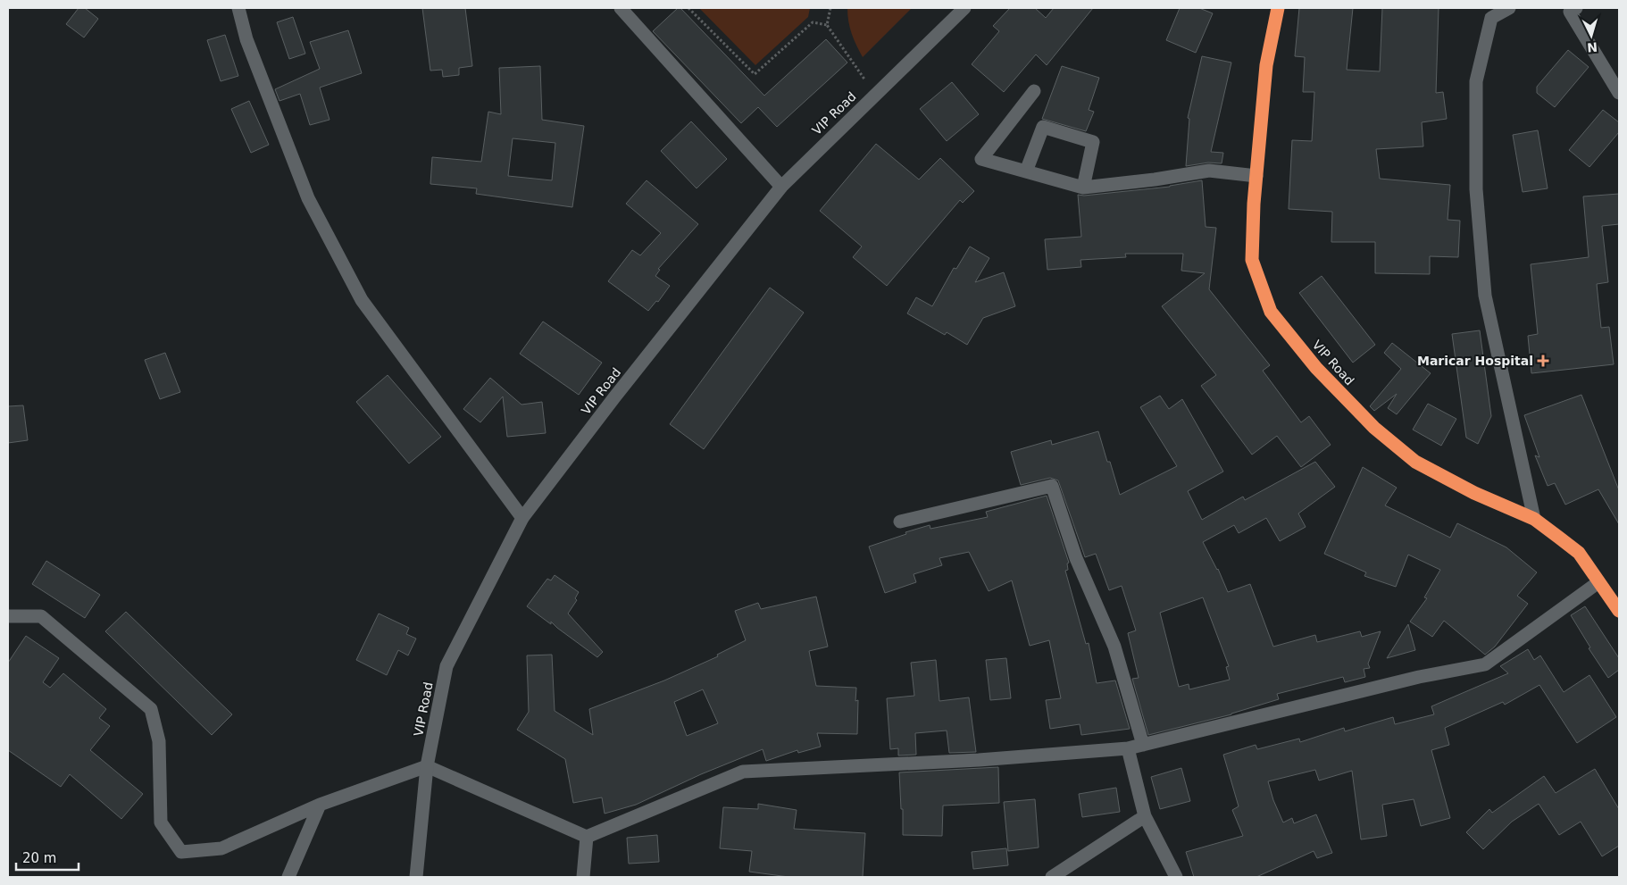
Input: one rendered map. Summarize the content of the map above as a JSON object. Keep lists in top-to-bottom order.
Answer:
{
  "streets": {
    "highway": ["VIP Road"]
  },
  "places": {
    "health": ["Maricar Hospital"]
  },
  "scale_bar": "20 m",
  "north": "bottom"
}
